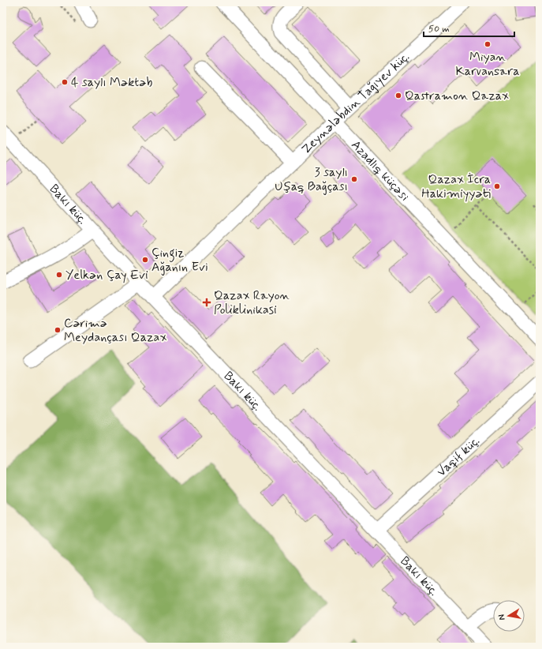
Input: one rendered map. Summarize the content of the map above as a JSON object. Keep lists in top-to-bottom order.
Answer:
{
  "streets": {
    "street": [
      "Zeynələbdin Tağıyev küç.",
      "Azadlıq küçəsi",
      "Bakı küç.",
      "Vaqif küç."
    ]
  },
  "crossings": [
    ["Zeynələbdin Tağıyev küç.", "Azadlıq küçəsi"],
    ["Zeynələbdin Tağıyev küç.", "Bakı küç."],
    ["Bakı küç.", "Vaqif küç."]
  ],
  "places": {
    "other": [
      "Miyan Karvansara",
      "4 saylı Məktəb",
      "Qastramon Qazax",
      "3 saylı Uşaq Bağçası",
      "Qazax İcra Hakimiyyəti",
      "Çingiz Ağanın Evi",
      "Yelkən Çay Evi",
      "Cərimə Meydançası Qazax"
    ],
    "health": ["Qazax Rayon Poliklinikasi"]
  },
  "scale_bar": "50 m",
  "north": "left"
}
